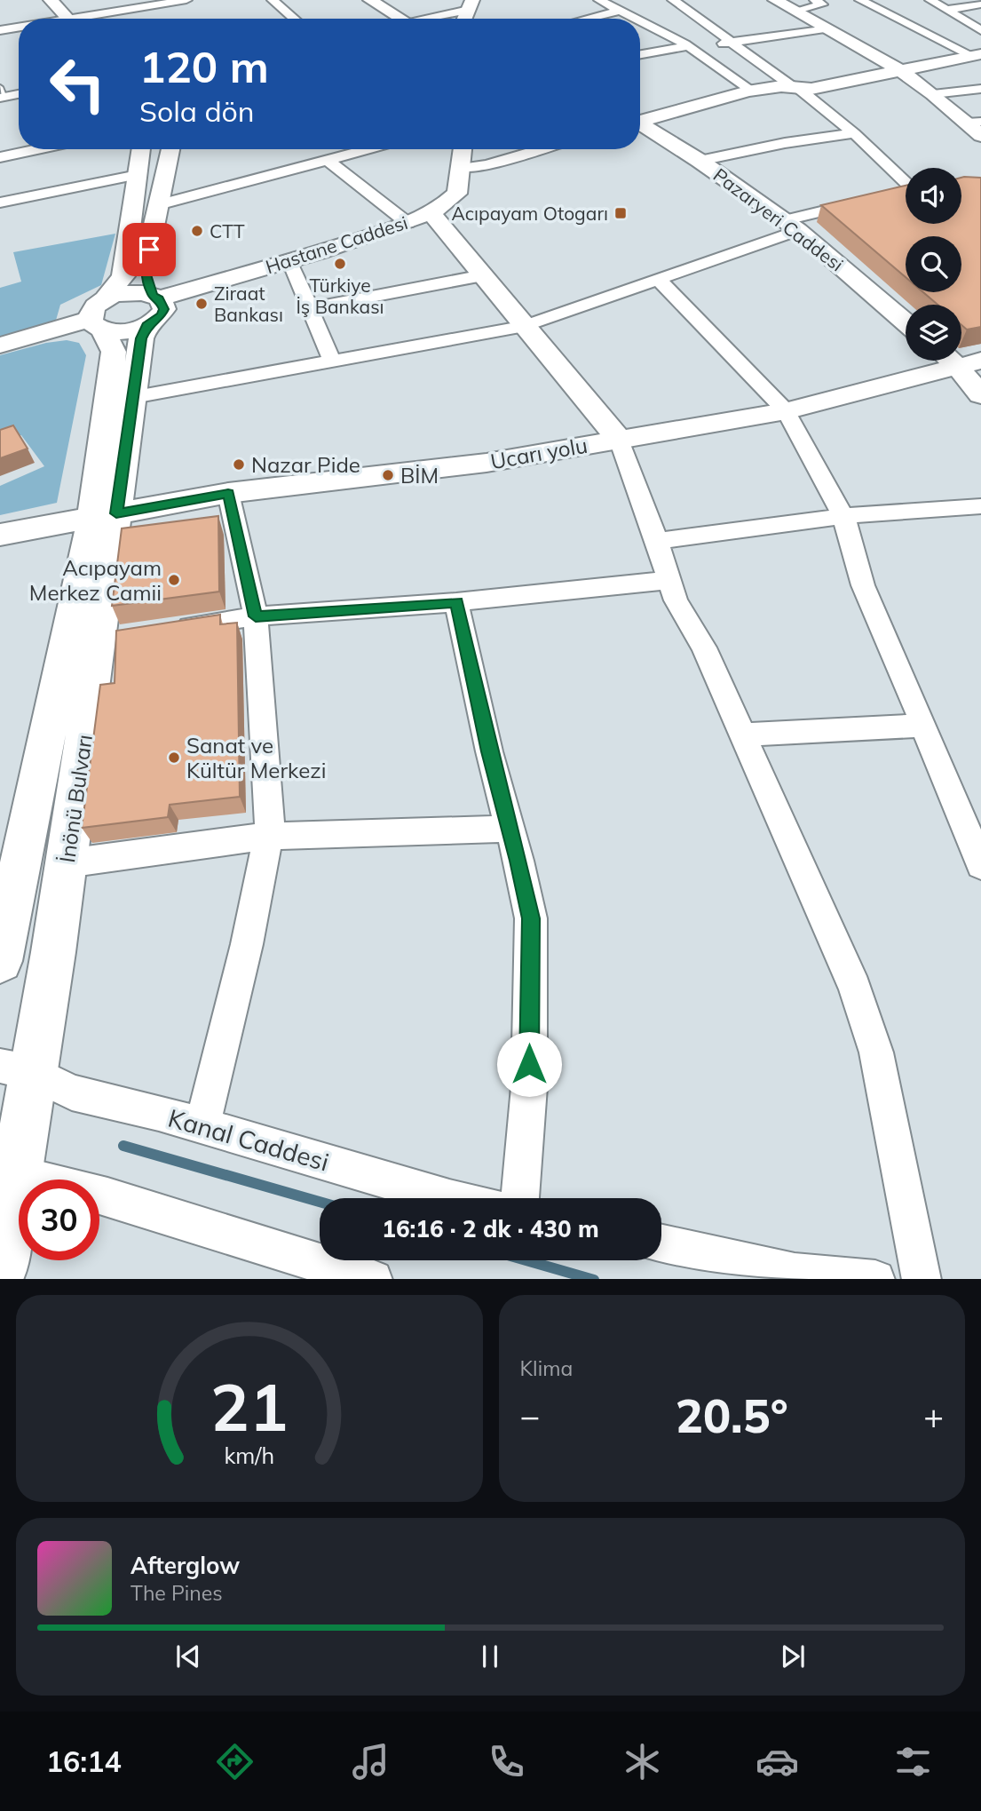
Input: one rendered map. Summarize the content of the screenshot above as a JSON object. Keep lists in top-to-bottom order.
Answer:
{
  "streets": {
    "street": [
      "Pazaryeri Caddesi",
      "Hastane Caddesi",
      "Ucarı yolu",
      "İnönü Bulvarı",
      "Kanal Caddesi"
    ]
  },
  "crossings": [
    ["Hastane Caddesi", "İnönü Bulvarı"],
    ["Ucarı yolu", "İnönü Bulvarı"],
    ["İnönü Bulvarı", "Kanal Caddesi"]
  ],
  "places": {
    "transit": ["Acıpayam Otogarı"],
    "other": [
      "CTT",
      "Türkiye İş Bankası",
      "Ziraat Bankası",
      "Nazar Pide",
      "BİM",
      "Acıpayam Merkez Camii",
      "Sanat ve Kültür Merkezi"
    ]
  },
  "page": {
    "turn": ["120 m", "Sola dön"],
    "limit": "30",
    "trip": "16:16 · 2 dk · 430 m",
    "tile": "Klima",
    "heat": ["−", "20.5°", "+"],
    "song": ["Afterglow", "The Pines"],
    "tabs": "16:14",
    "gauge": ["21", "km/h"]
  }
}
